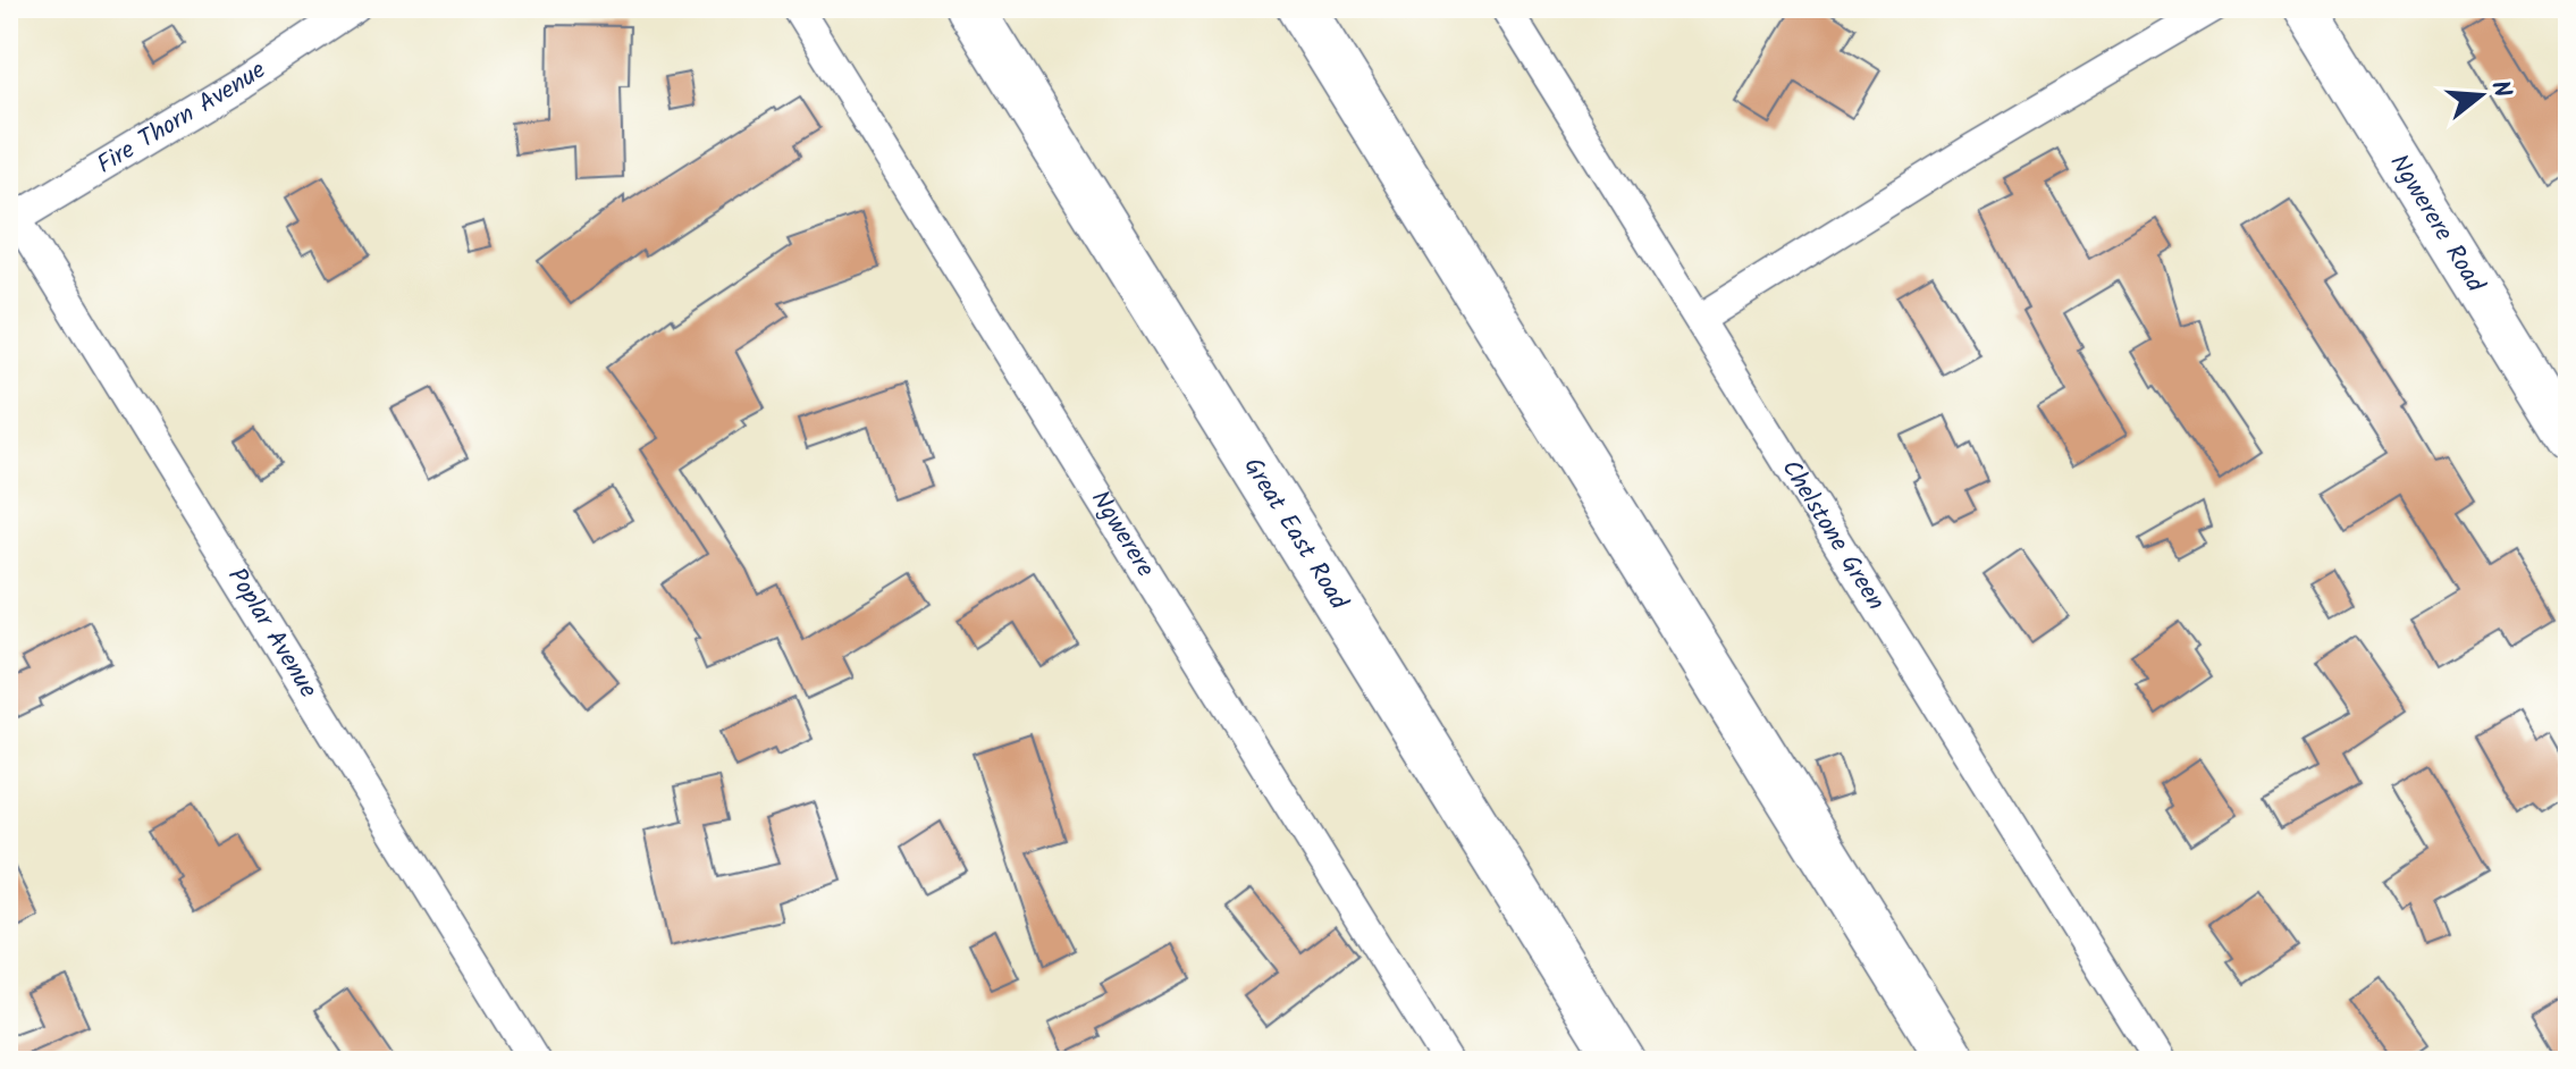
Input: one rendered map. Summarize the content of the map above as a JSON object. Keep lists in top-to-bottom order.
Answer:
{
  "streets": {
    "main road": ["Great East Road"],
    "street": [
      "Fire Thorn Avenue",
      "Ngwerere Road",
      "Chelstone Green",
      "Ngwerere",
      "Poplar Avenue"
    ]
  },
  "crossings": [
    ["Fire Thorn Avenue", "Poplar Avenue"]
  ],
  "north": "right"
}
